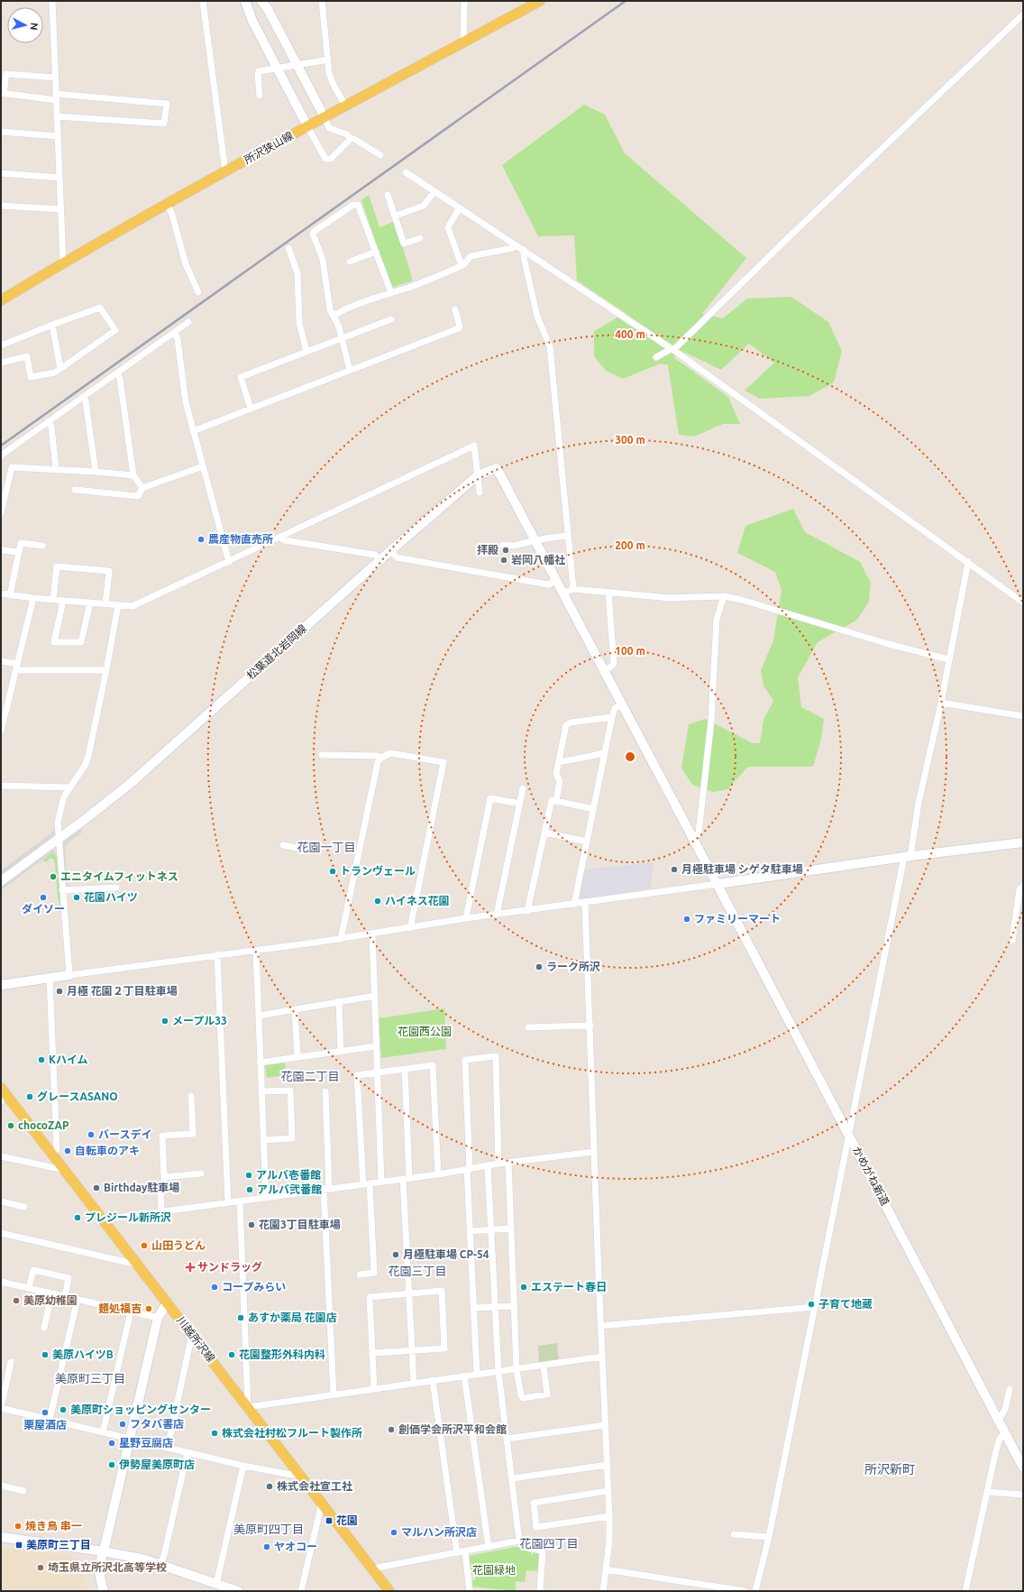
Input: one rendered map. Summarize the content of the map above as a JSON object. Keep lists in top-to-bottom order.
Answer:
{
  "streets": {
    "main road": ["所沢狭山線", "川越所沢線"],
    "street": ["松葉道北岩岡線", "かめがね新道"]
  },
  "crossings": [
    ["松葉道北岩岡線", "かめがね新道"]
  ],
  "districts": [
    "花園一丁目",
    "花園二丁目",
    "花園三丁目",
    "美原町三丁目",
    "所沢新町",
    "美原町四丁目",
    "花園四丁目"
  ],
  "parks": ["花園西公園", "花園緑地"],
  "places": {
    "other": [
      "農産物直売所",
      "拝殿",
      "岩岡八幡社",
      "月極駐車場 シゲタ駐車場",
      "トランヴェール",
      "エニタイムフィットネス",
      "ダイソー",
      "花園ハイツ",
      "ハイネス花園",
      "ファミリーマート",
      "ラーク所沢",
      "月極 花園２丁目駐車場",
      "メープル33",
      "Kハイム",
      "グレースASANO",
      "chocoZAP",
      "バースデイ",
      "自転車のアキ",
      "アルバ壱番館",
      "Birthday駐車場",
      "アルバ弐番館",
      "プレジール新所沢",
      "花園3丁目駐車場",
      "山田うどん",
      "月極駐車場 CP-54",
      "コープみらい",
      "エステート春日",
      "美原幼稚園",
      "子育て地蔵",
      "麺処福吉",
      "あすか薬局 花園店",
      "美原ハイツB",
      "花園整形外科内科",
      "美原町ショッピングセンター",
      "栗屋酒店",
      "フタバ書店",
      "創価学会所沢平和会館",
      "株式会社村松フルート製作所",
      "星野豆腐店",
      "伊勢屋美原町店",
      "株式会社宣工社",
      "焼き鳥 串一",
      "マルハン所沢店",
      "ヤオコー",
      "埼玉県立所沢北高等学校"
    ],
    "health": ["サンドラッグ"],
    "transit": ["花園", "美原町三丁目"]
  },
  "north": "right",
  "rings": [
    "400 m",
    "300 m",
    "200 m",
    "100 m"
  ]
}
